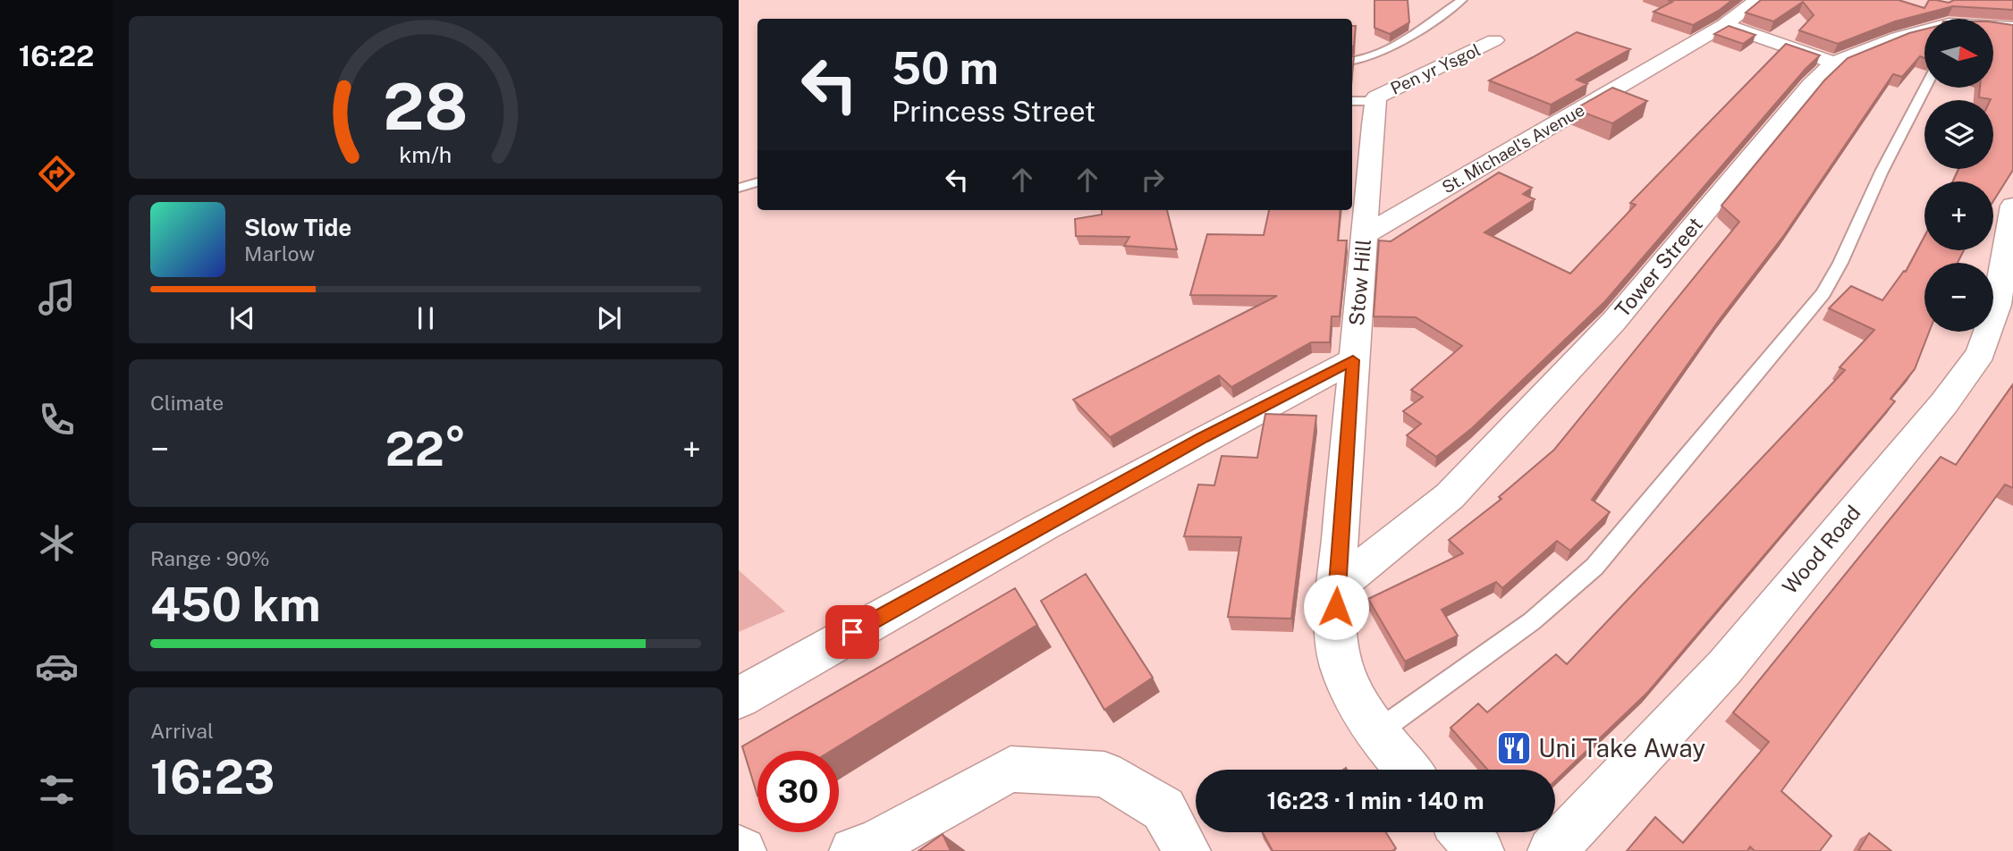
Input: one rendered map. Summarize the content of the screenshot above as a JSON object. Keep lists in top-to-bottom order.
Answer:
{
  "streets": {
    "street": [
      "Pen yr Ysgol",
      "St. Michael's Avenue",
      "Tower Street",
      "Stow Hill",
      "Wood Road"
    ]
  },
  "crossings": [
    ["Pen yr Ysgol", "Stow Hill"],
    ["St. Michael's Avenue", "Stow Hill"],
    ["Tower Street", "Stow Hill"]
  ],
  "places": {
    "restaurant": ["Uni Take Away"]
  },
  "north": "right",
  "page": {
    "tabs": "16:22",
    "map_buttons": ["+", "−"],
    "turn": ["50 m", "Princess Street"],
    "song": ["Slow Tide", "Marlow"],
    "tile": [
      "Climate",
      ["Range · 90%", "450 km"],
      ["Arrival", "16:23"]
    ],
    "heat": ["−", "22°", "+"],
    "limit": "30",
    "trip": "16:23 · 1 min · 140 m",
    "gauge": ["28", "km/h"]
  }
}
